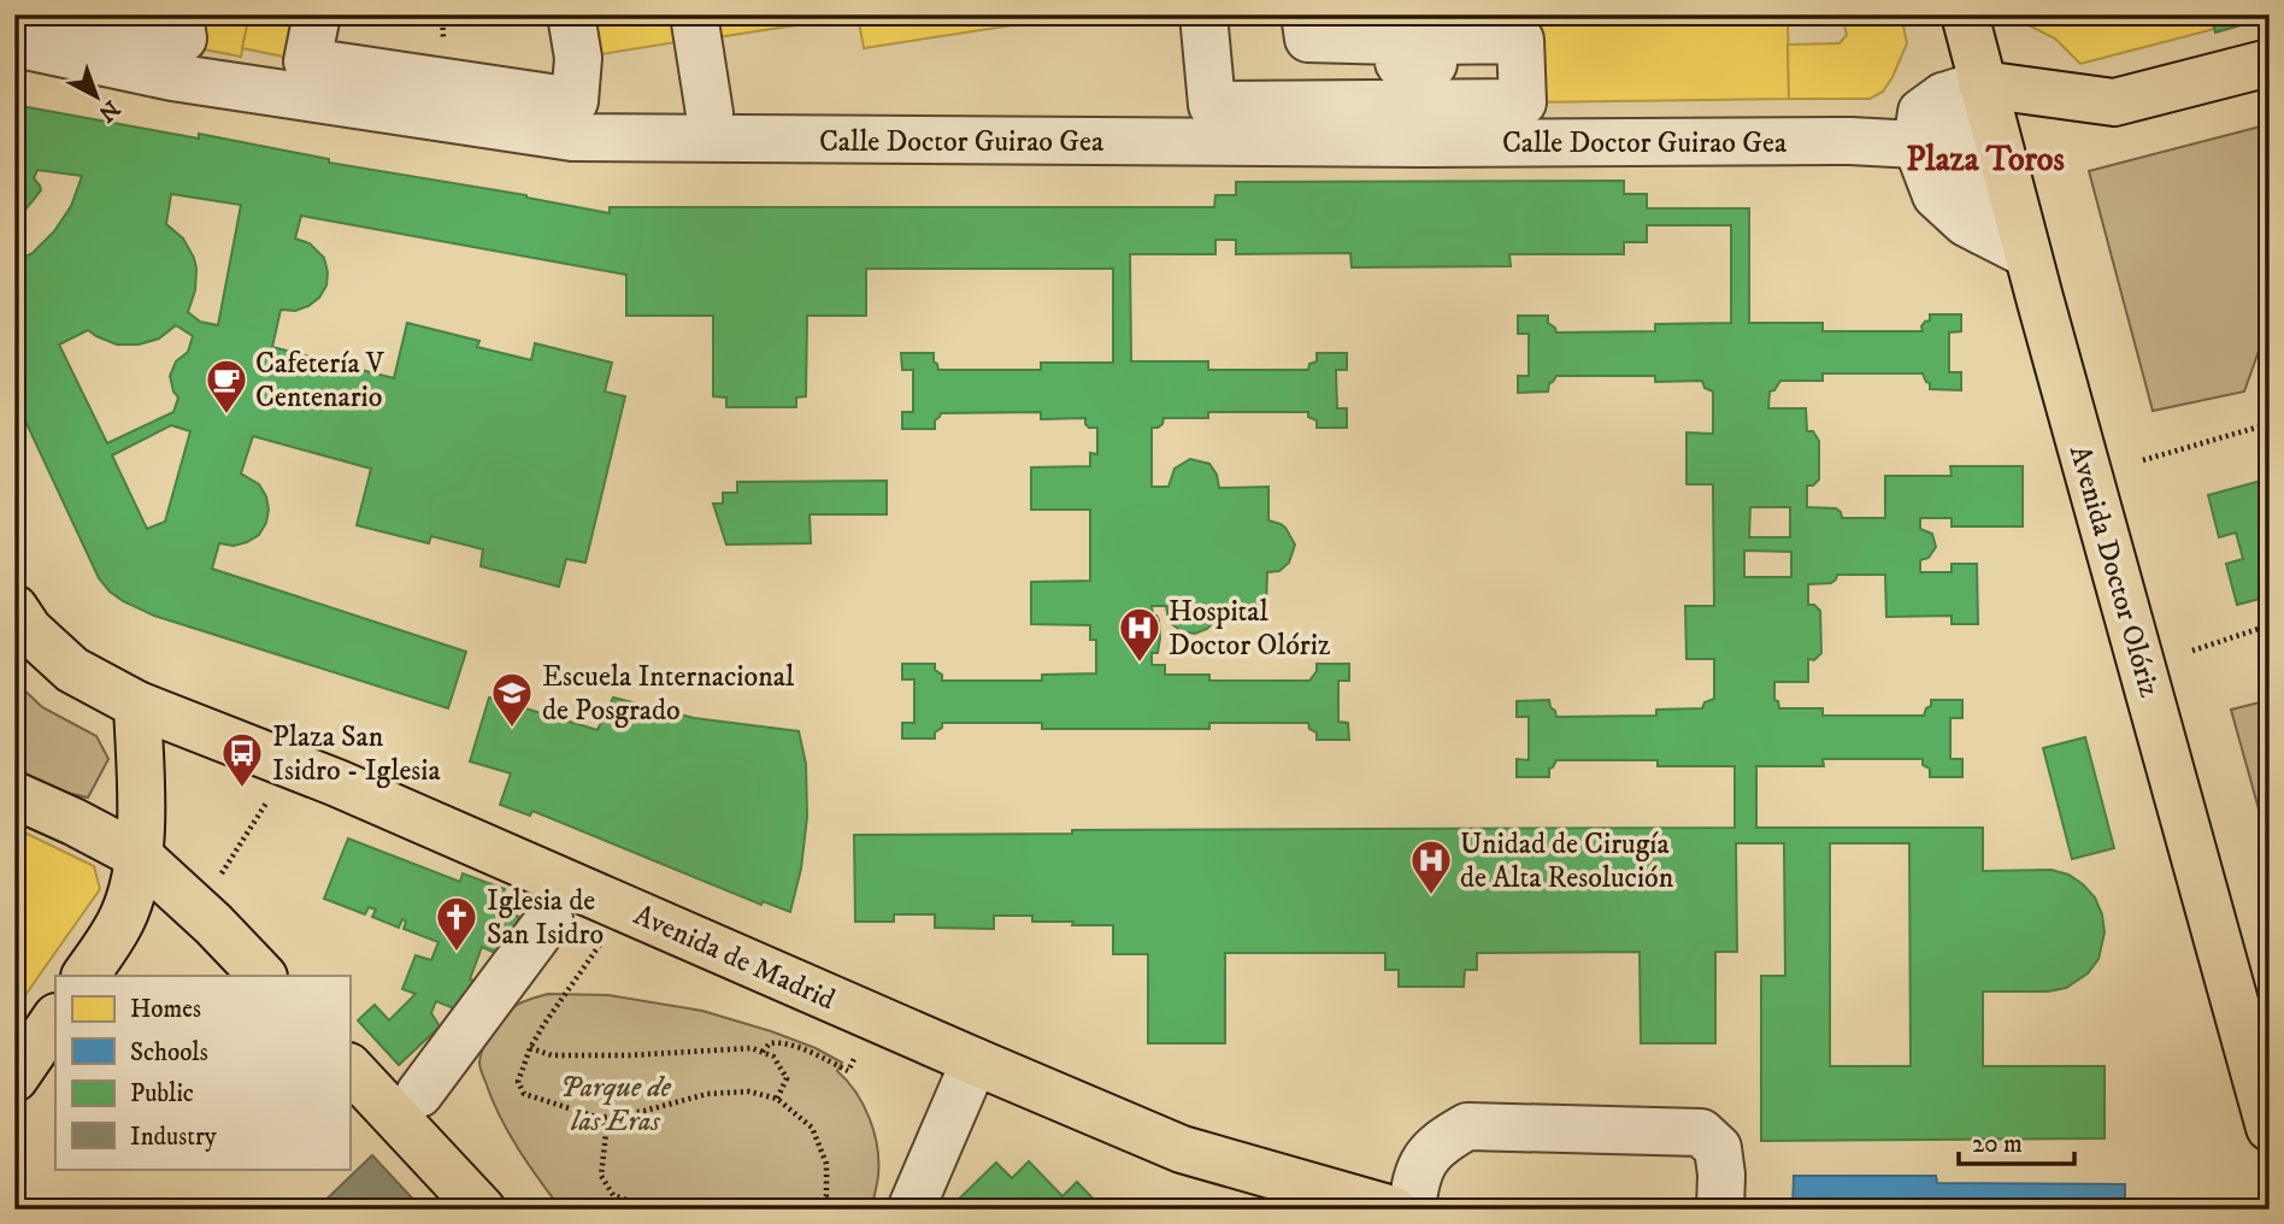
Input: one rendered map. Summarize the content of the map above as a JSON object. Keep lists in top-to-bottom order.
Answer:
{
  "streets": {
    "main road": ["Avenida Doctor Olóriz", "Avenida de Madrid"],
    "street": ["Calle Doctor Guirao Gea"]
  },
  "districts": ["Plaza Toros"],
  "parks": ["Parque de las Eras"],
  "places": {
    "cafe": ["Cafetería V Centenario"],
    "hospital": ["Hospital Doctor Olóriz", "Unidad de Cirugía de Alta Resolución"],
    "school or university": ["Escuela Internacional de Posgrado"],
    "bus stop": ["Plaza San Isidro - Iglesia"],
    "church": ["Iglesia de San Isidro"]
  },
  "legend": [
    "Homes",
    "Schools",
    "Public",
    "Industry"
  ],
  "scale_bar": "20 m",
  "north": "bottom right"
}
